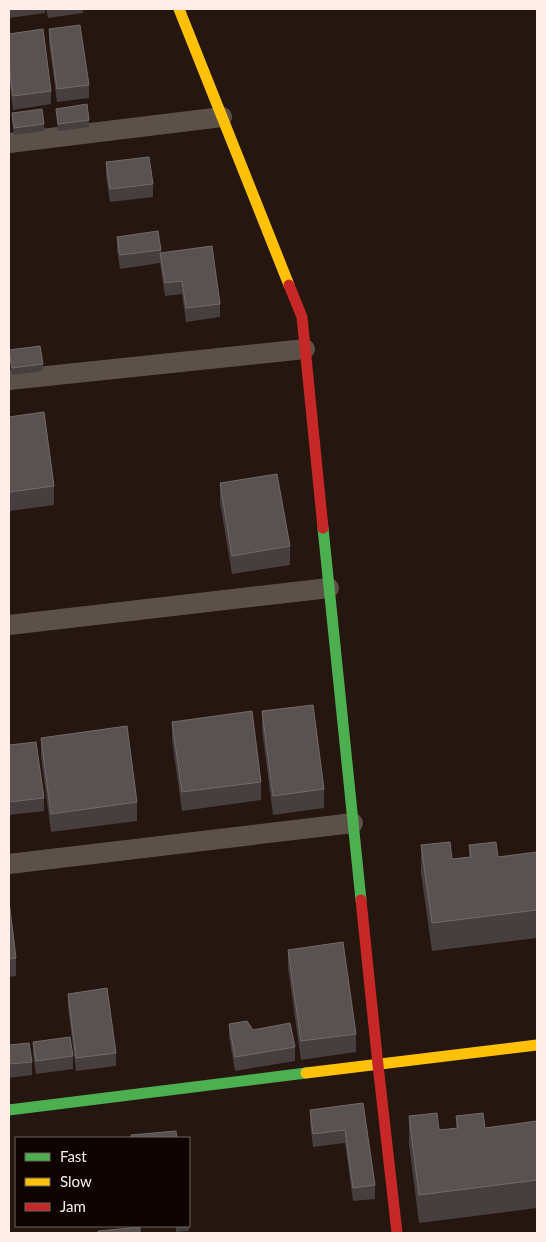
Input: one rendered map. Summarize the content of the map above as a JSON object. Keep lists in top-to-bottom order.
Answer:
{
  "legend": ["Fast", "Slow", "Jam"]
}
